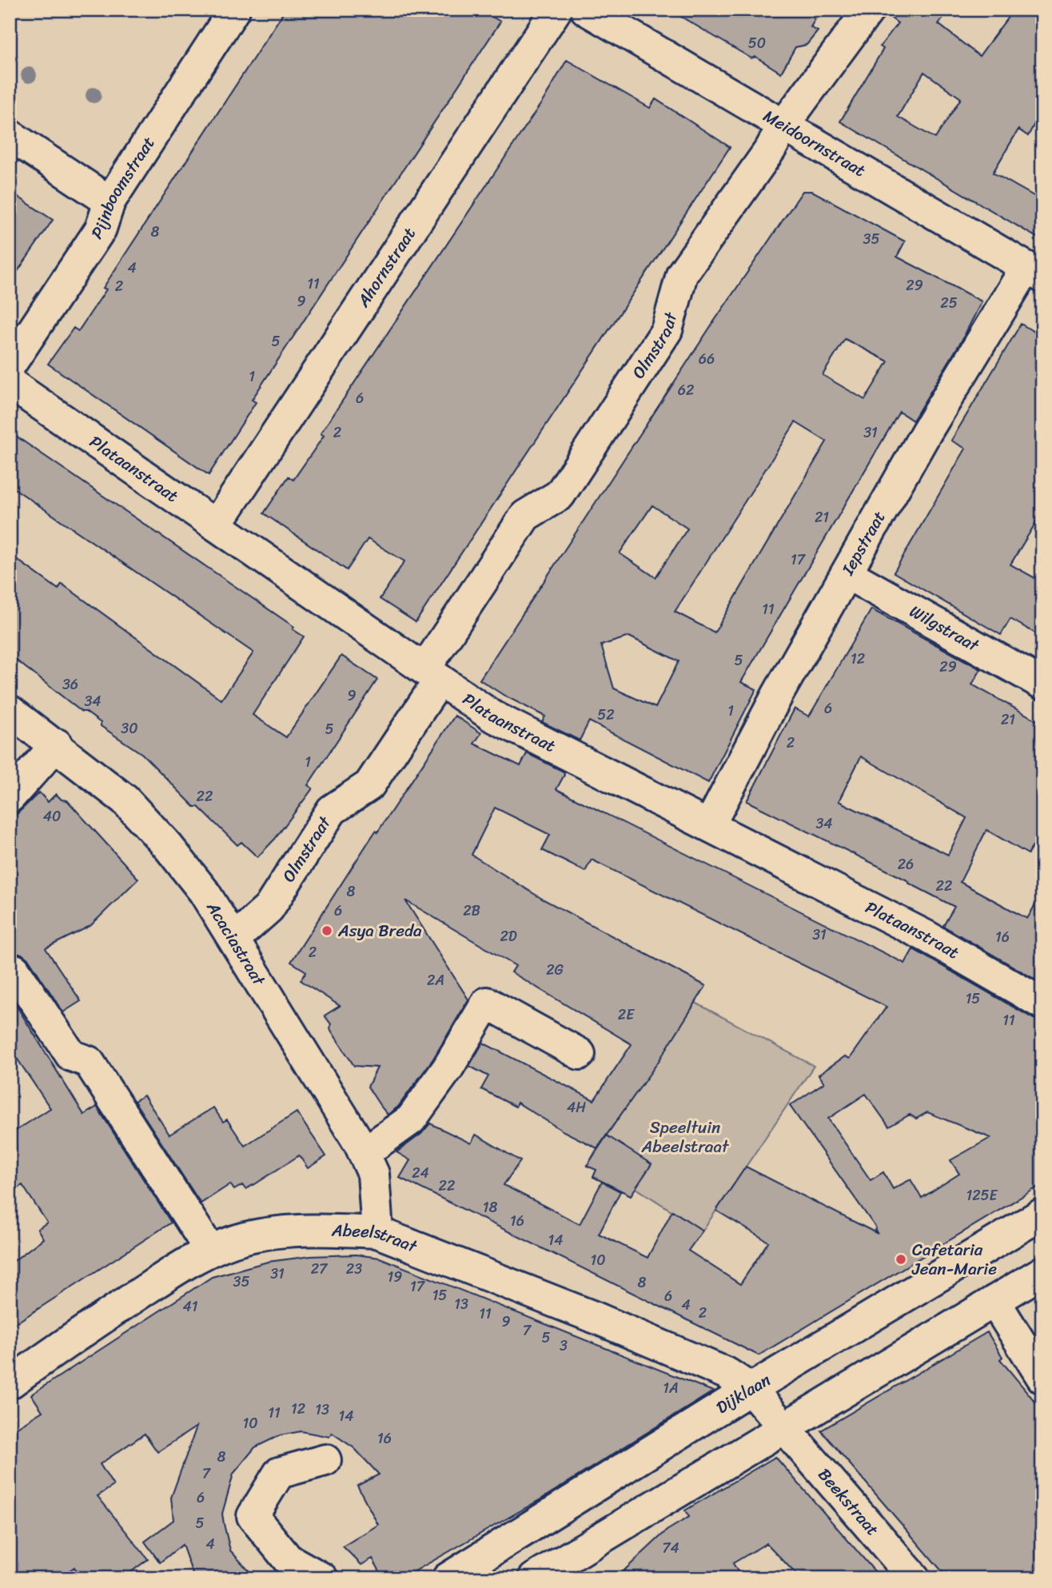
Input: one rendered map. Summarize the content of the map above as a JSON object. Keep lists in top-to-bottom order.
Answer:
{
  "streets": {
    "street": [
      "Meidoornstraat",
      "Pijnboomstraat",
      "Ahornstraat",
      "Olmstraat",
      "Plataanstraat",
      "Iepstraat",
      "Wilgstraat",
      "Acaciastraat",
      "Abeelstraat",
      "Dijklaan",
      "Beekstraat"
    ]
  },
  "crossings": [
    ["Meidoornstraat", "Olmstraat"],
    ["Meidoornstraat", "Iepstraat"],
    ["Ahornstraat", "Plataanstraat"],
    ["Olmstraat", "Plataanstraat"],
    ["Olmstraat", "Acaciastraat"],
    ["Plataanstraat", "Iepstraat"],
    ["Iepstraat", "Wilgstraat"],
    ["Acaciastraat", "Abeelstraat"],
    ["Abeelstraat", "Dijklaan"],
    ["Abeelstraat", "Beekstraat"]
  ],
  "parks": ["Speeltuin Abeelstraat"],
  "places": ["Asya Breda", "Cafetaria Jean-Marie"],
  "house_numbers": [
    "50",
    "8",
    "35",
    "4",
    "11",
    "29",
    "2",
    "9",
    "25",
    "5",
    "66",
    "1",
    "62",
    "6",
    "2",
    "31",
    "21",
    "17",
    "11",
    "12",
    "5",
    "29",
    "36",
    "9",
    "34",
    "6",
    "1",
    "52",
    "21",
    "30",
    "5",
    "2",
    "1",
    "22",
    "40",
    "34",
    "26",
    "22",
    "8",
    "6",
    "2B",
    "31",
    "2D",
    "16",
    "2",
    "2G",
    "2A",
    "15",
    "2E",
    "11",
    "4H",
    "24",
    "22",
    "125E",
    "18",
    "16",
    "14",
    "10",
    "27",
    "23",
    "31",
    "19",
    "35",
    "8",
    "17",
    "15",
    "6",
    "13",
    "4",
    "41",
    "2",
    "11",
    "9",
    "7",
    "5",
    "3",
    "1A",
    "12",
    "13",
    "11",
    "14",
    "10",
    "16",
    "8",
    "7",
    "6",
    "5",
    "4",
    "74"
  ]
}
